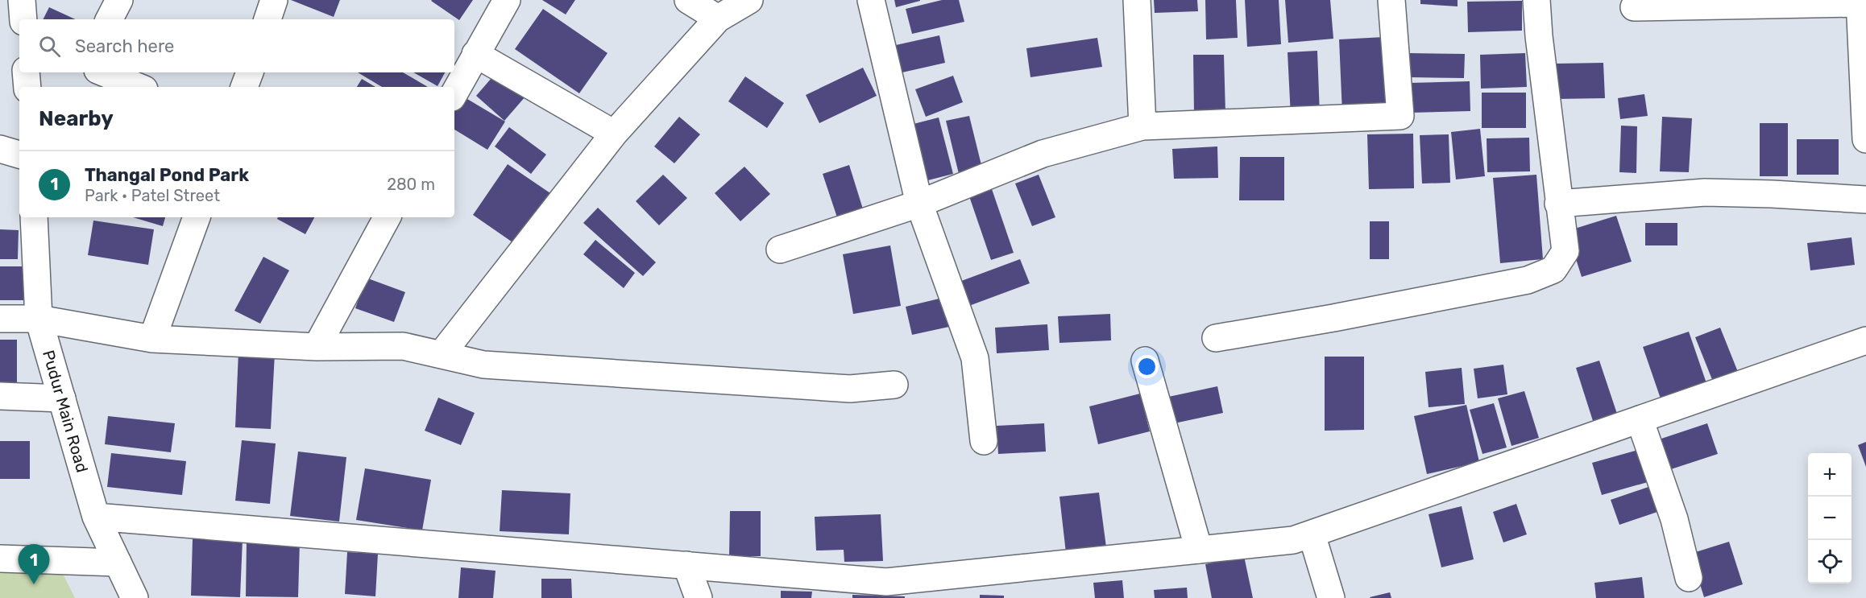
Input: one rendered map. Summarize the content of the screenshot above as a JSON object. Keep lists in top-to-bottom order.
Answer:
{
  "streets": {
    "street": ["Pudur Main Road"]
  },
  "page": {
    "search": "Search here",
    "heading": "Nearby",
    "list": [
      {
        "mark": "1",
        "name": "Thangal Pond Park",
        "note": "Park · Patel Street",
        "value": "280 m"
      }
    ],
    "map_buttons": ["+", "−"],
    "pins": "1"
  }
}
